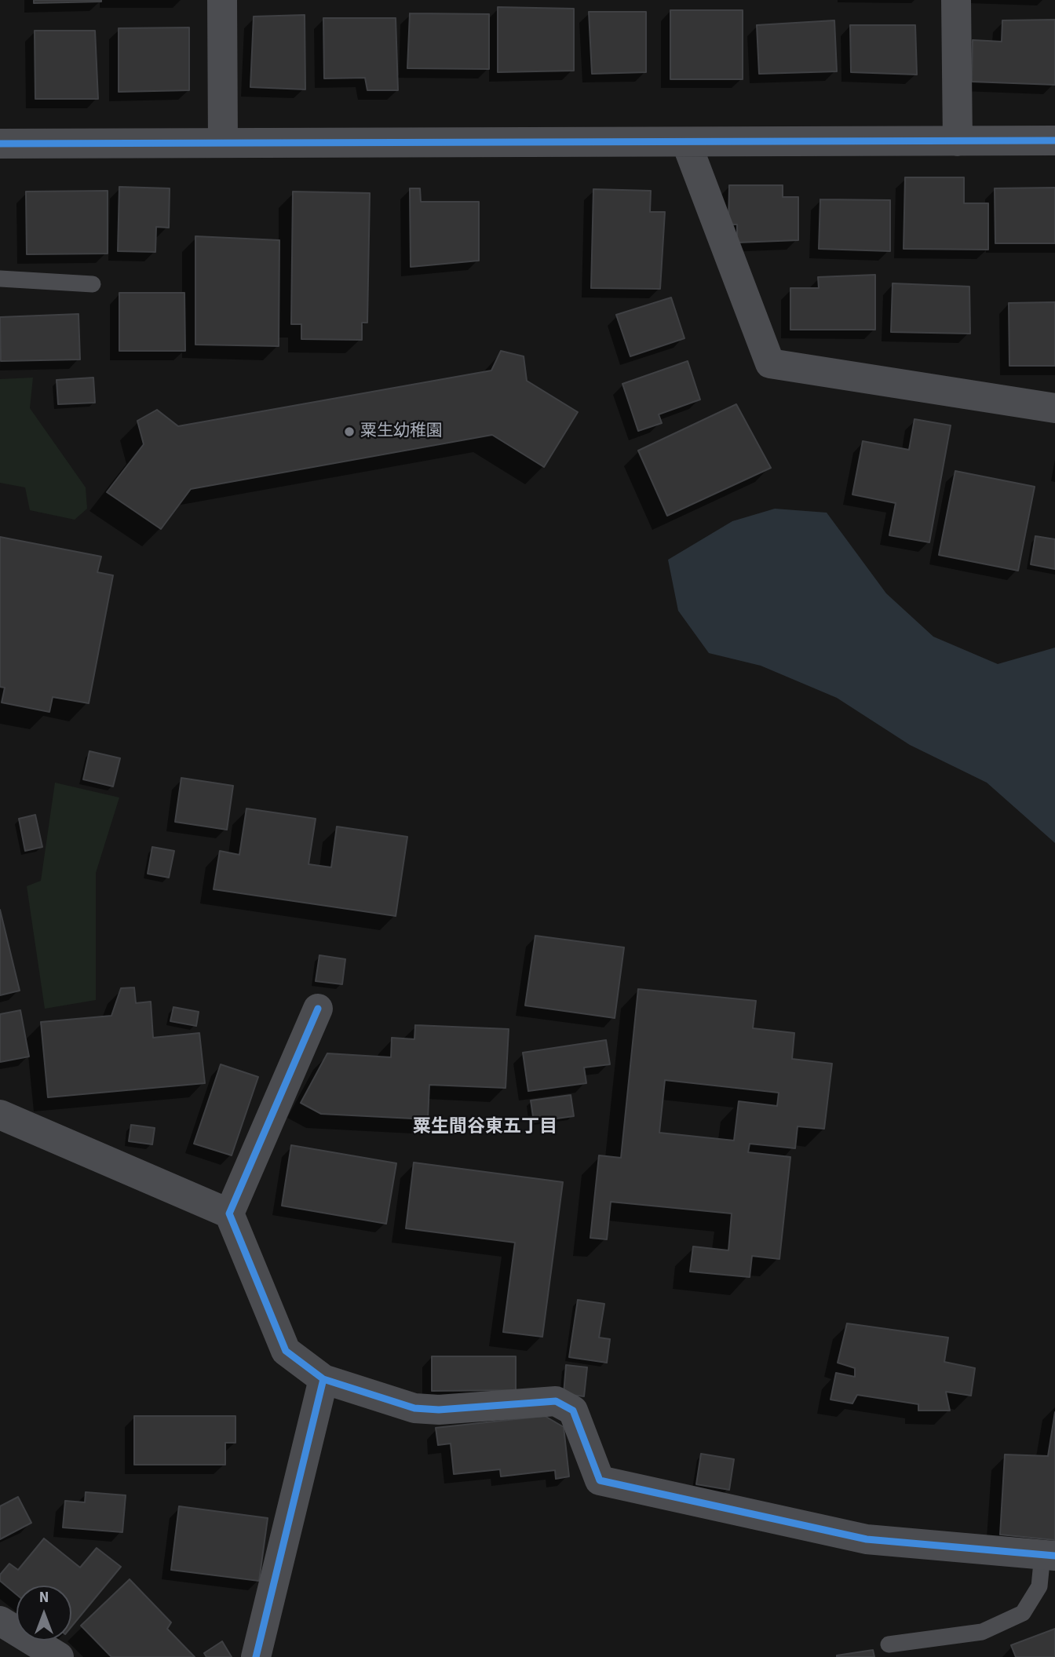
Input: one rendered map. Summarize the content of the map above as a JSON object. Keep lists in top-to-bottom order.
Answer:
{
  "districts": ["粟生間谷東五丁目"],
  "places": ["粟生幼稚園"],
  "north": "top"
}
